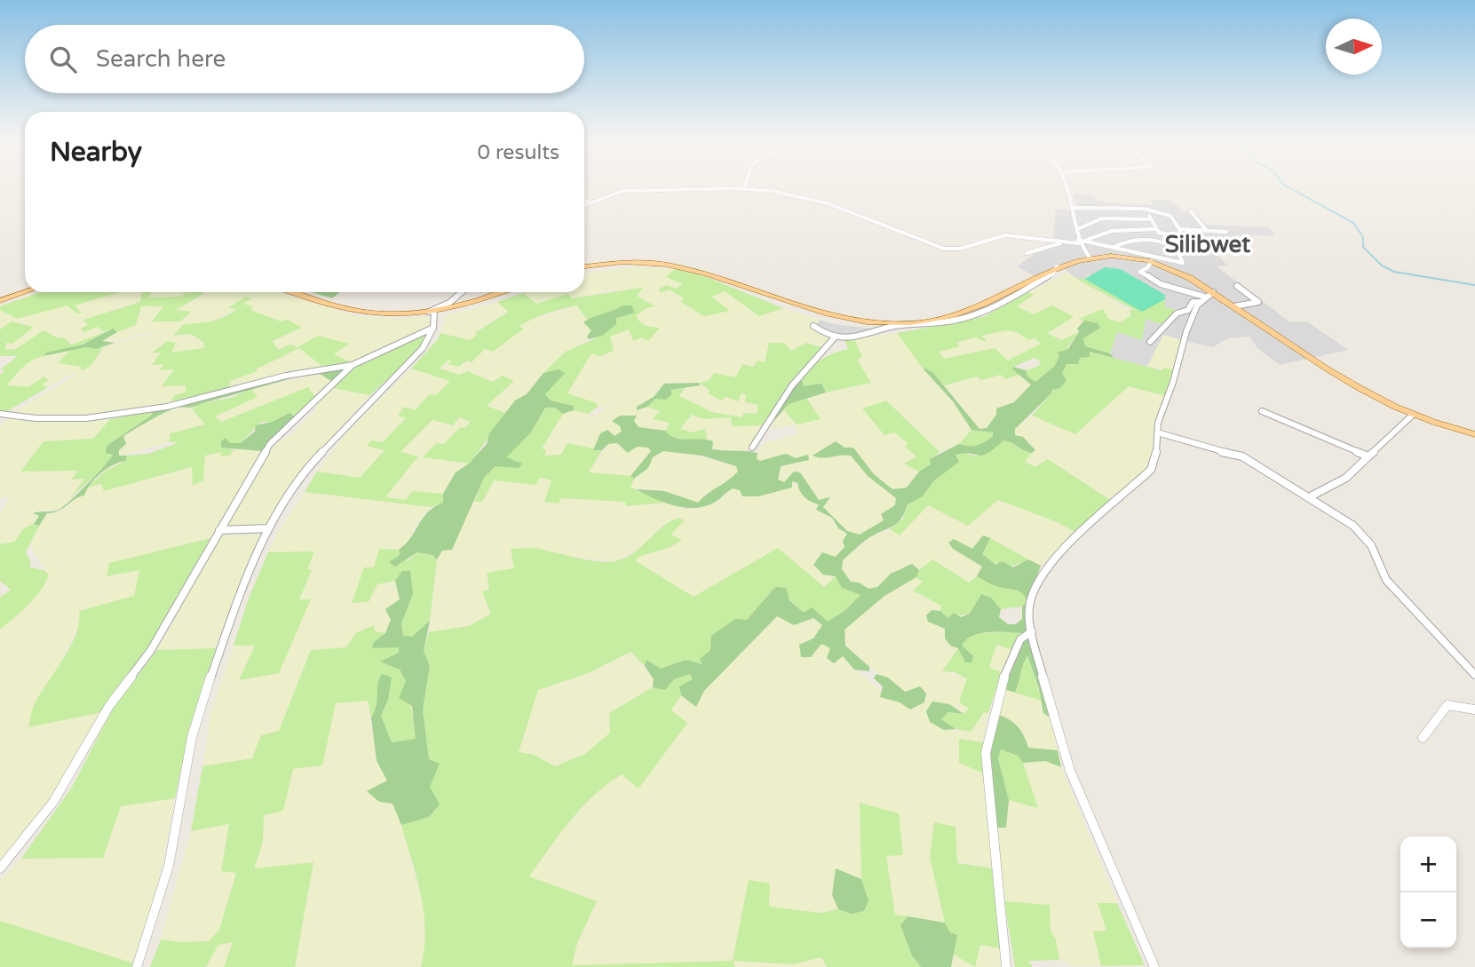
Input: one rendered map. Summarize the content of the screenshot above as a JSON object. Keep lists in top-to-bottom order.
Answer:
{
  "districts": ["Silibwet"],
  "north": "right",
  "page": {
    "search": "Search here",
    "heading": ["Nearby", "0 results"],
    "map_buttons": ["+", "−"]
  }
}
